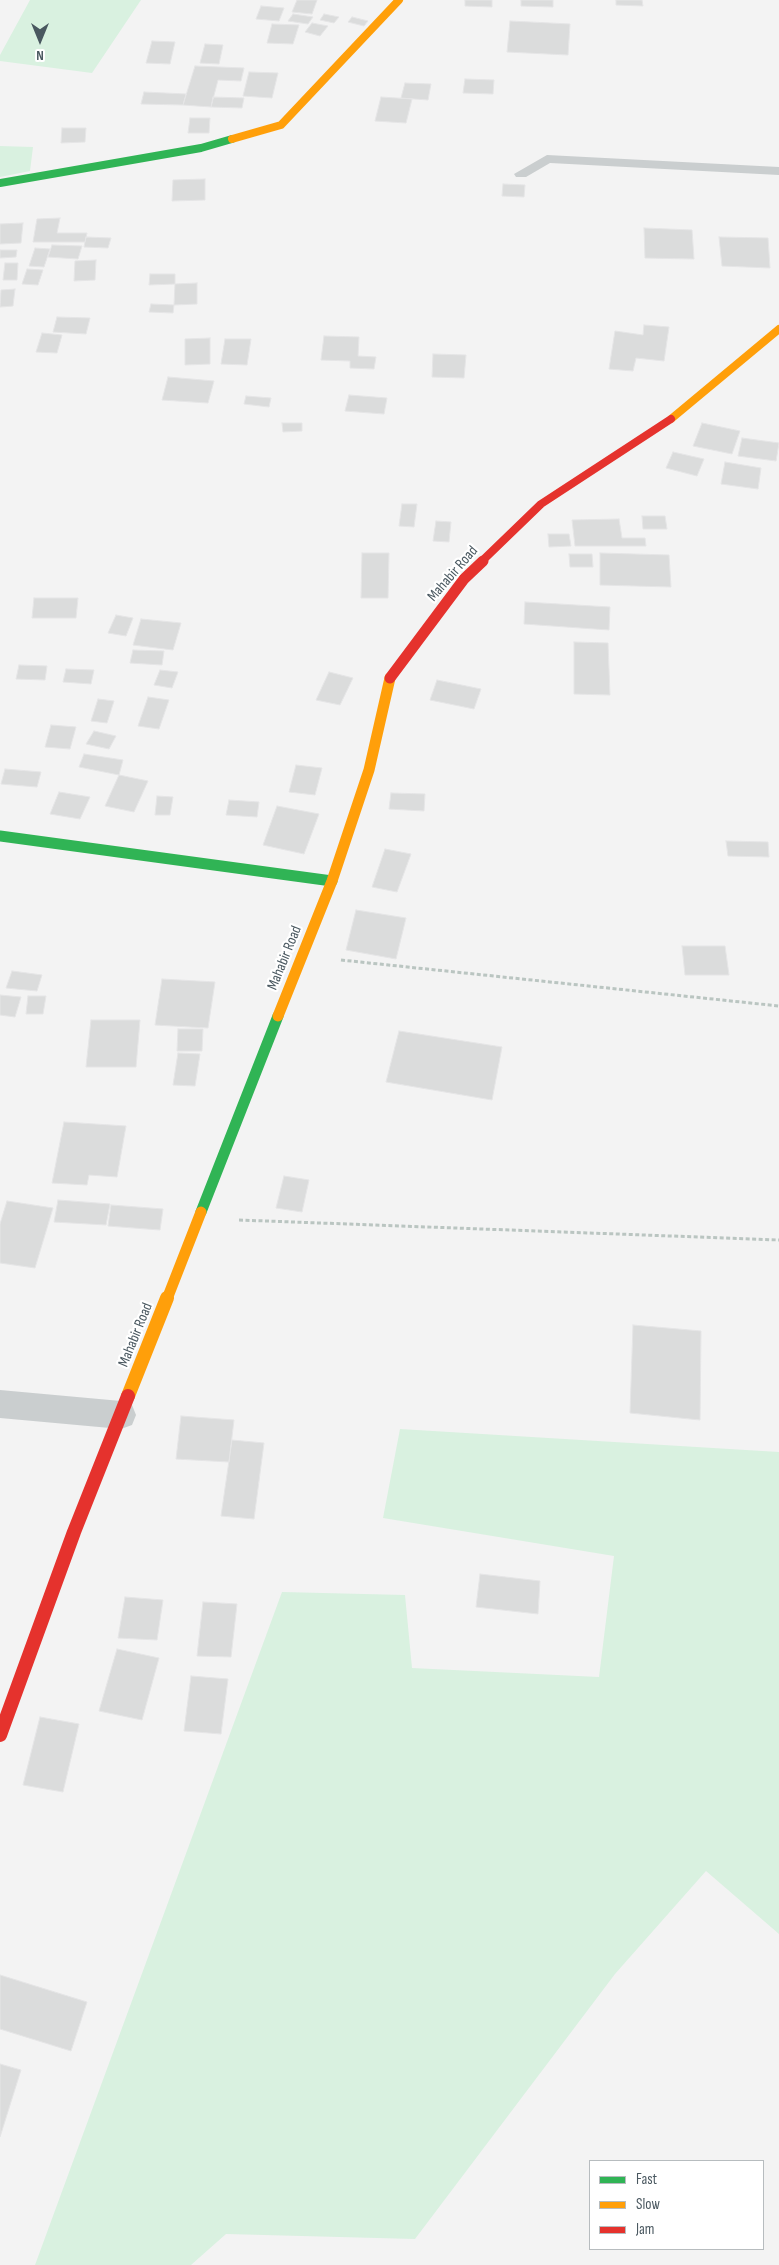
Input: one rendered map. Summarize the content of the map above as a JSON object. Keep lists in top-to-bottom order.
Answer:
{
  "streets": {
    "street": ["Mahabir Road"]
  },
  "legend": ["Fast", "Slow", "Jam"],
  "north": "bottom"
}
